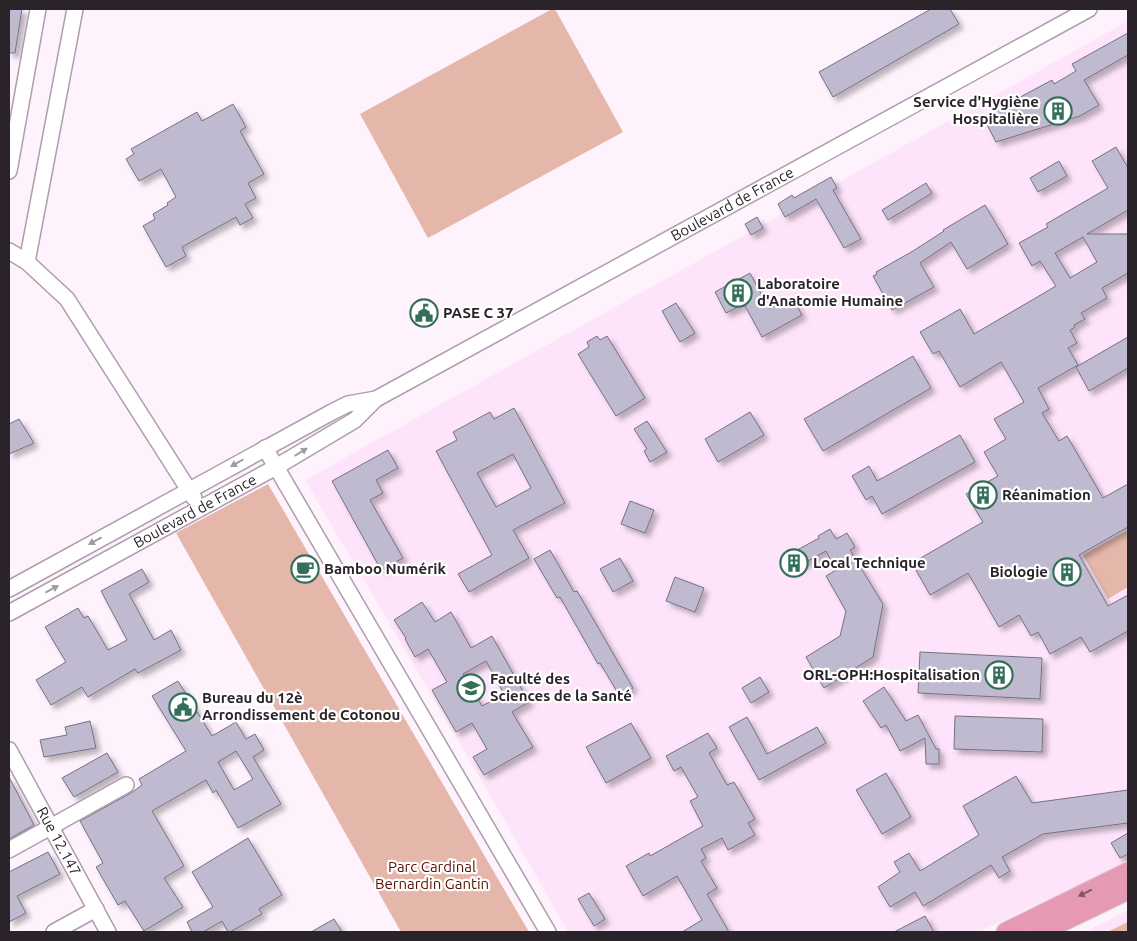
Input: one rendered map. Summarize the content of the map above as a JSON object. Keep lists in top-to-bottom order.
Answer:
{
  "streets": {
    "street": ["Boulevard de France", "Rue 12.147"]
  },
  "parks": ["Parc Cardinal Bernardin Gantin"],
  "places": {
    "building": [
      "Service d'Hygiène Hospitalière",
      "Laboratoire d'Anatomie Humaine",
      "Réanimation",
      "Local Technique",
      "Biologie",
      "ORL-OPH:Hospitalisation"
    ],
    "public building": ["PASE C 37", "Bureau du 12è Arrondissement de Cotonou"],
    "cafe": ["Bamboo Numérik"],
    "school or university": ["Faculté des Sciences de la Santé"]
  }
}
